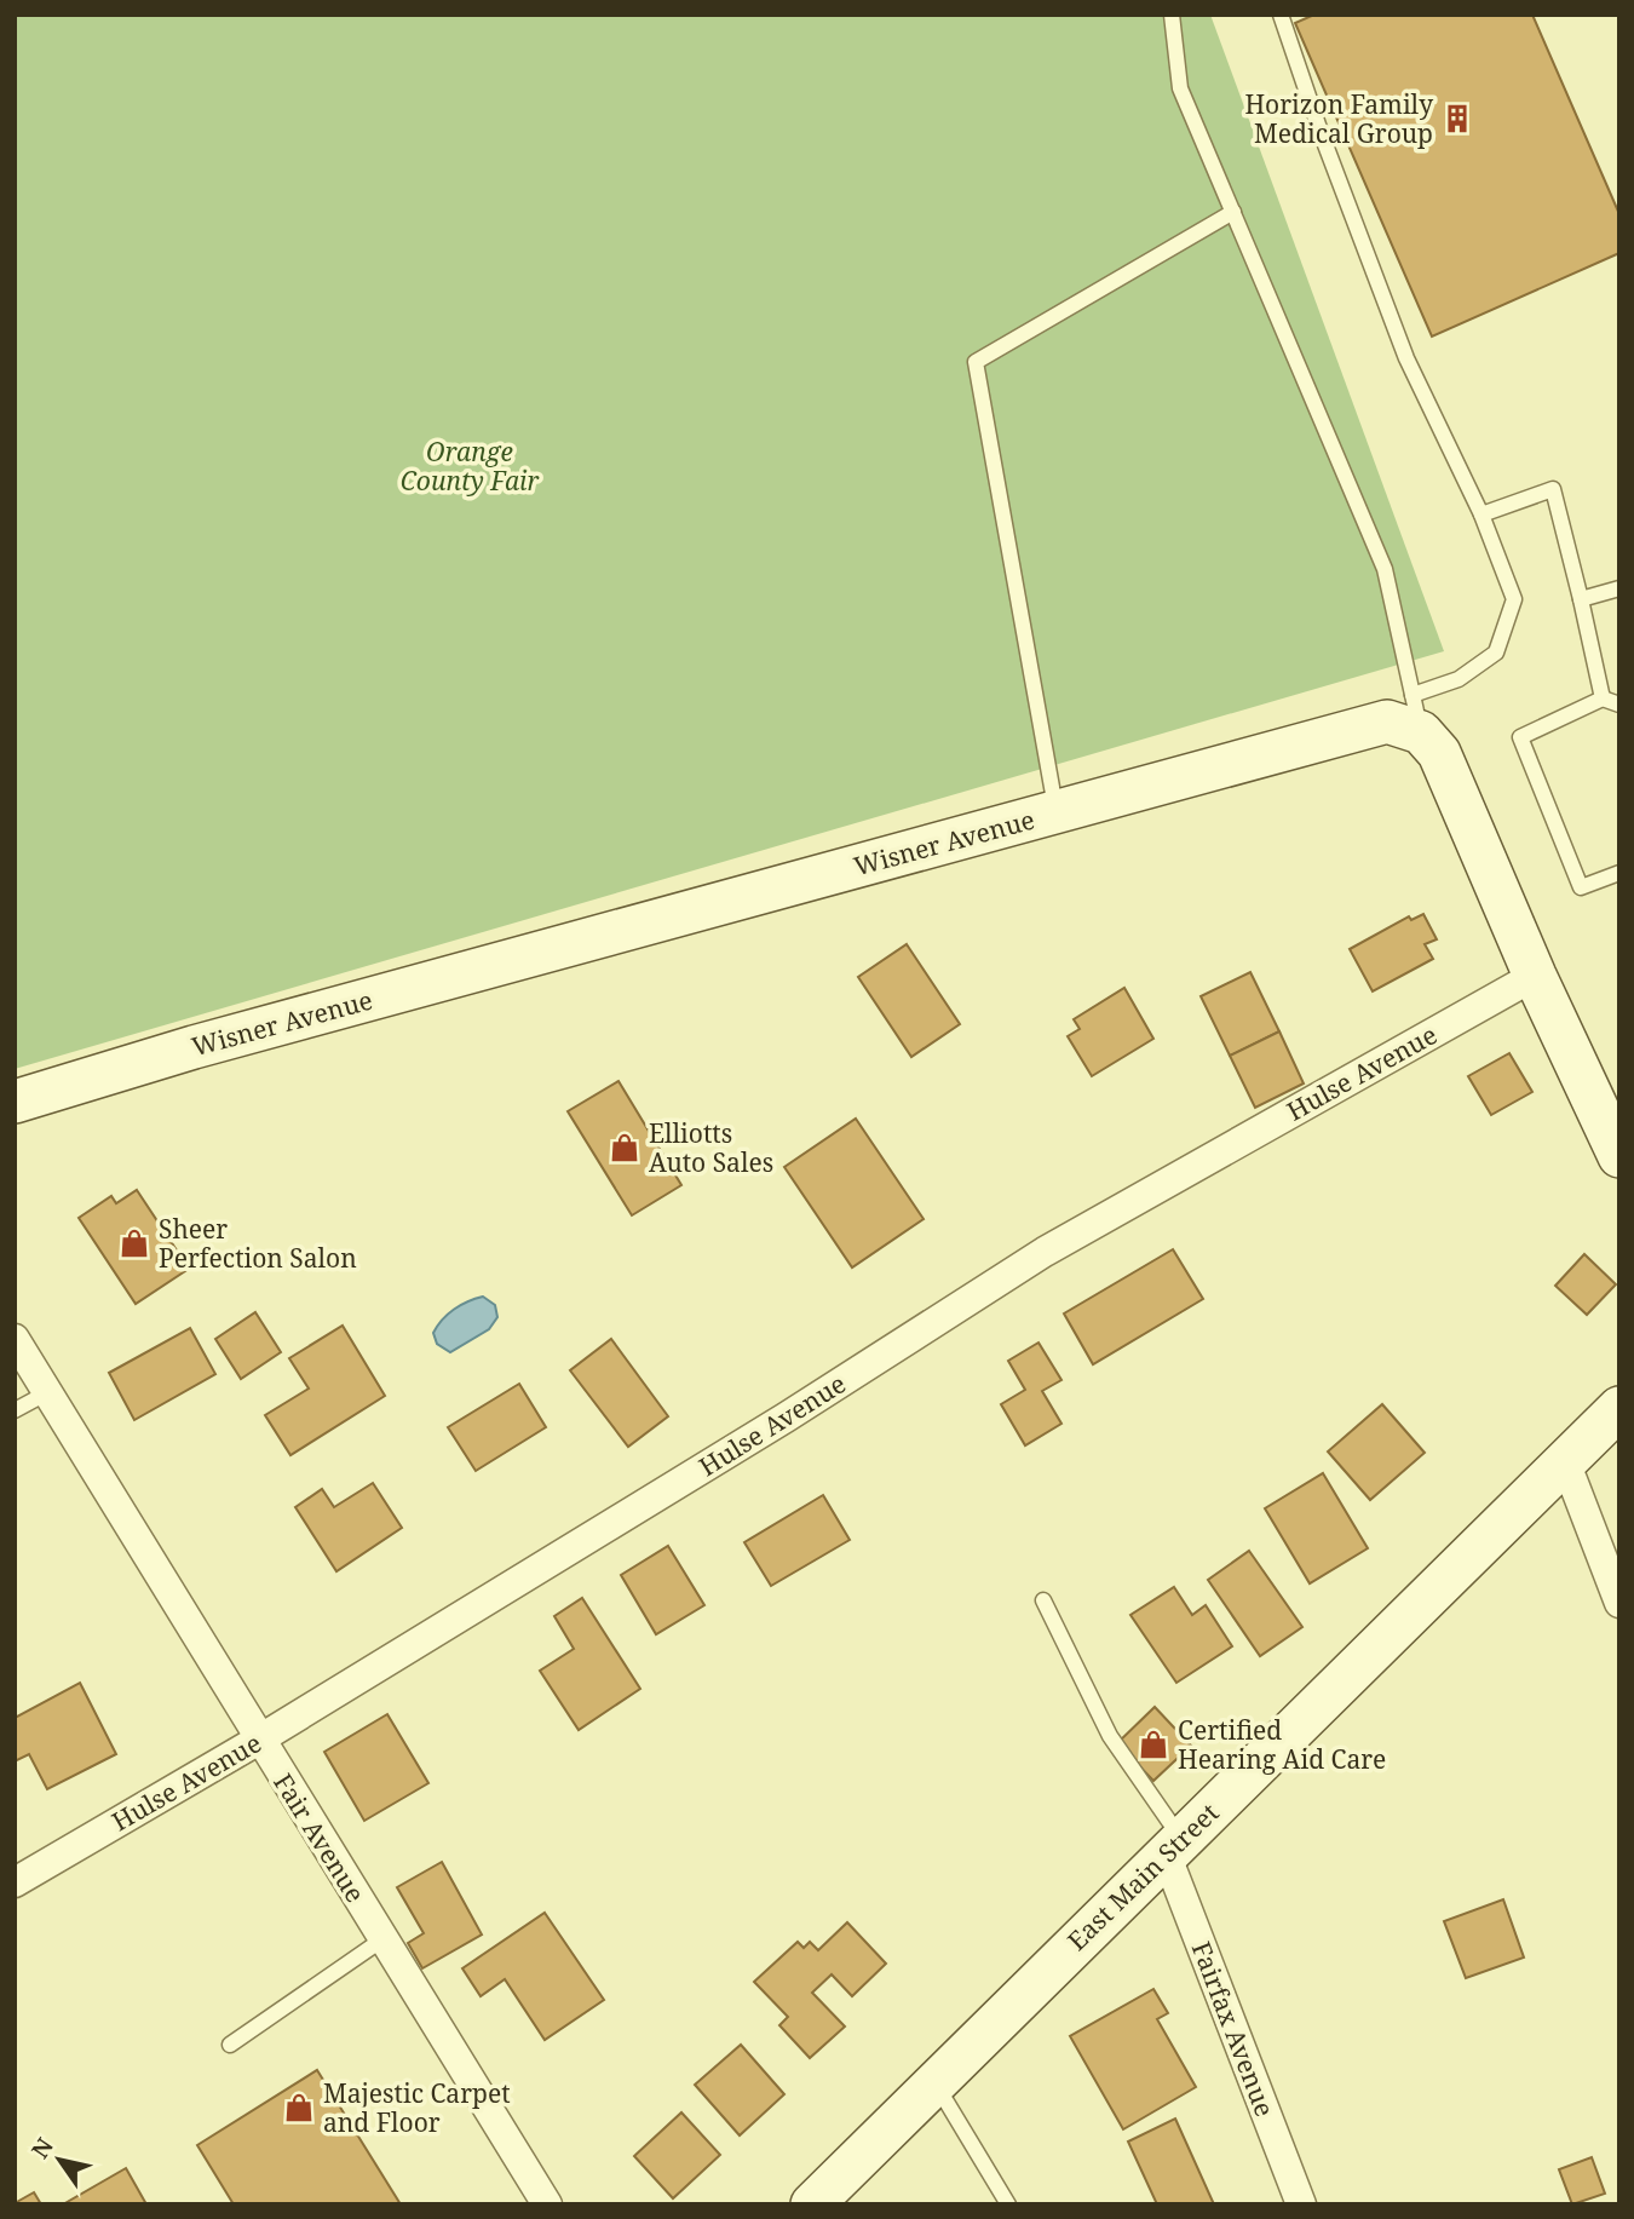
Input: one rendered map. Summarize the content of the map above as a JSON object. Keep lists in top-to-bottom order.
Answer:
{
  "streets": {
    "street": [
      "Wisner Avenue",
      "Hulse Avenue",
      "Fair Avenue",
      "East Main Street",
      "Fairfax Avenue"
    ]
  },
  "crossings": [
    ["Hulse Avenue", "Fair Avenue"],
    ["East Main Street", "Fairfax Avenue"]
  ],
  "parks": ["Orange County Fair"],
  "places": {
    "building": ["Horizon Family Medical Group"],
    "shop": [
      "Elliotts Auto Sales",
      "Sheer Perfection Salon",
      "Certified Hearing Aid Care",
      "Majestic Carpet and Floor"
    ]
  },
  "north": "top left"
}
